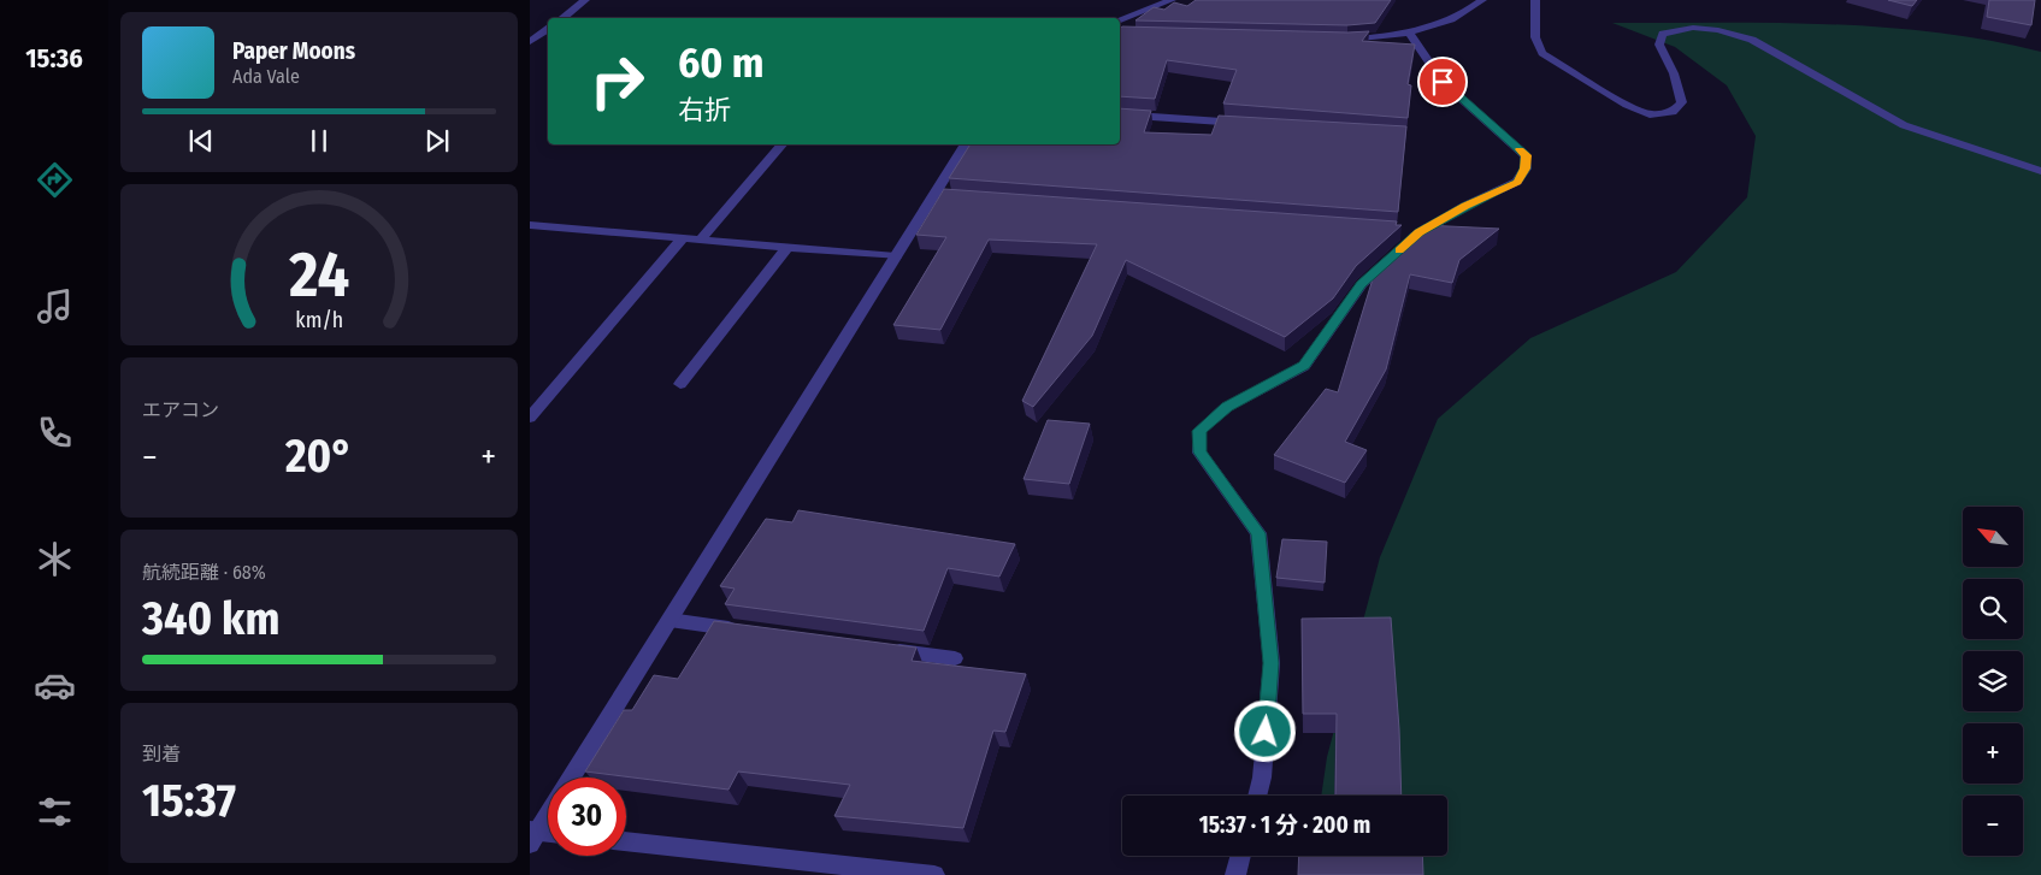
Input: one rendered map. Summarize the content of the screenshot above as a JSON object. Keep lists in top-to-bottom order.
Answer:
{
  "north": "top left",
  "page": {
    "tabs": "15:36",
    "turn": ["60 m", "右折"],
    "song": ["Paper Moons", "Ada Vale"],
    "tile": [
      "エアコン",
      ["航続距離 · 68%", "340 km"],
      ["到着", "15:37"]
    ],
    "heat": ["−", "20°", "+"],
    "map_buttons": ["+", "−"],
    "limit": "30",
    "trip": "15:37 · 1 分 · 200 m",
    "gauge": ["24", "km/h"]
  }
}
